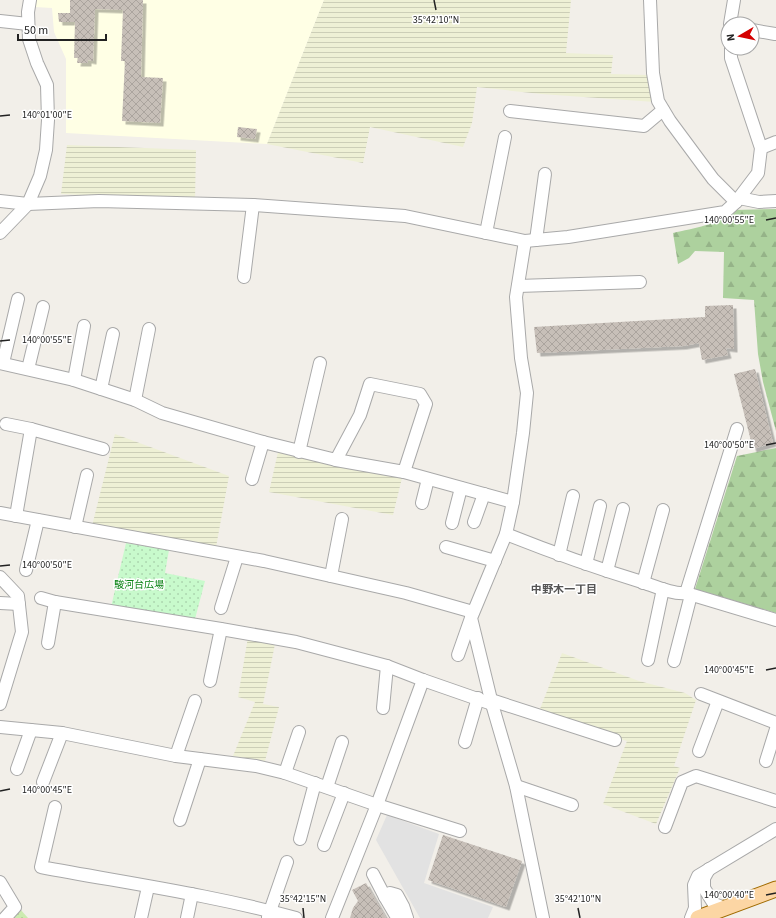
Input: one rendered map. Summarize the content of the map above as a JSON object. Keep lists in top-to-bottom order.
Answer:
{
  "districts": ["中野木一丁目"],
  "parks": ["駿河台広場"],
  "scale_bar": "50 m",
  "north": "left",
  "coordinates": [
    "35°42'10\"N",
    "140°01'00\"E",
    "140°00'55\"E",
    "140°00'50\"E",
    "140°00'45\"E",
    "140°00'40\"E",
    "35°42'15\"N"
  ]
}
